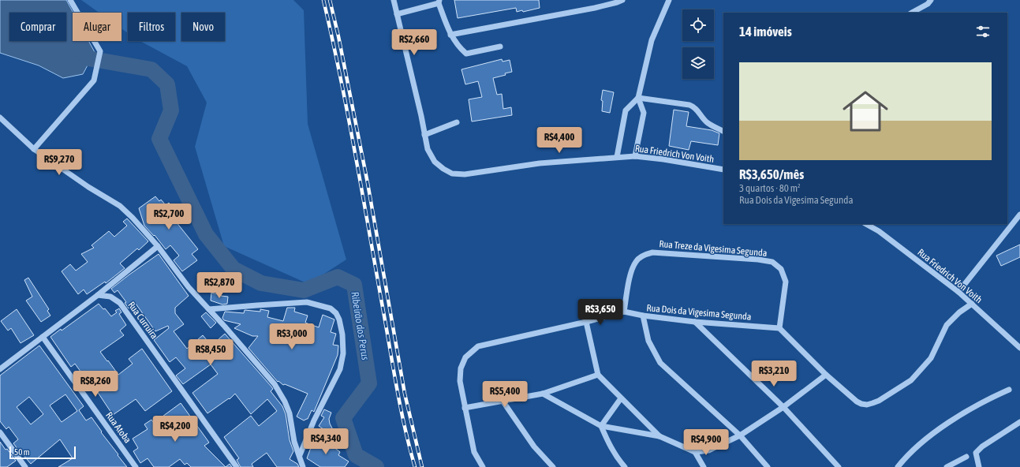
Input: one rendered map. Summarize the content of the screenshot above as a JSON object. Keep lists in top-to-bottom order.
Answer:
{
  "streets": {
    "street": [
      "Rua Friedrich Von Voith",
      "Rua Treze da Vigesima Segunda",
      "Rua Dois da Vigesima Segunda",
      "Rua Curruira",
      "Rua Atoba"
    ]
  },
  "crossings": [
    ["Rua Treze da Vigesima Segunda", "Rua Dois da Vigesima Segunda"]
  ],
  "water": ["Ribeirão dos Perus"],
  "scale_bar": "50 m",
  "page": {
    "chip": [
      "Comprar",
      "Alugar",
      "Filtros",
      "Novo"
    ],
    "heading": "14 imóveis",
    "price": [
      "R$2,660",
      "R$4,400",
      "R$9,270",
      "R$2,700",
      "R$2,870",
      "R$3,650",
      "R$3,000",
      "R$8,450",
      "R$3,210",
      "R$8,260",
      "R$5,400",
      "R$4,200",
      "R$4,340",
      "R$4,900"
    ],
    "list": [
      {
        "name": "R$3,650/mês",
        "note": "3 quartos · 80 m² · Rua Dois da Vigesima Segunda"
      }
    ],
    "scale": "50 m"
  }
}
